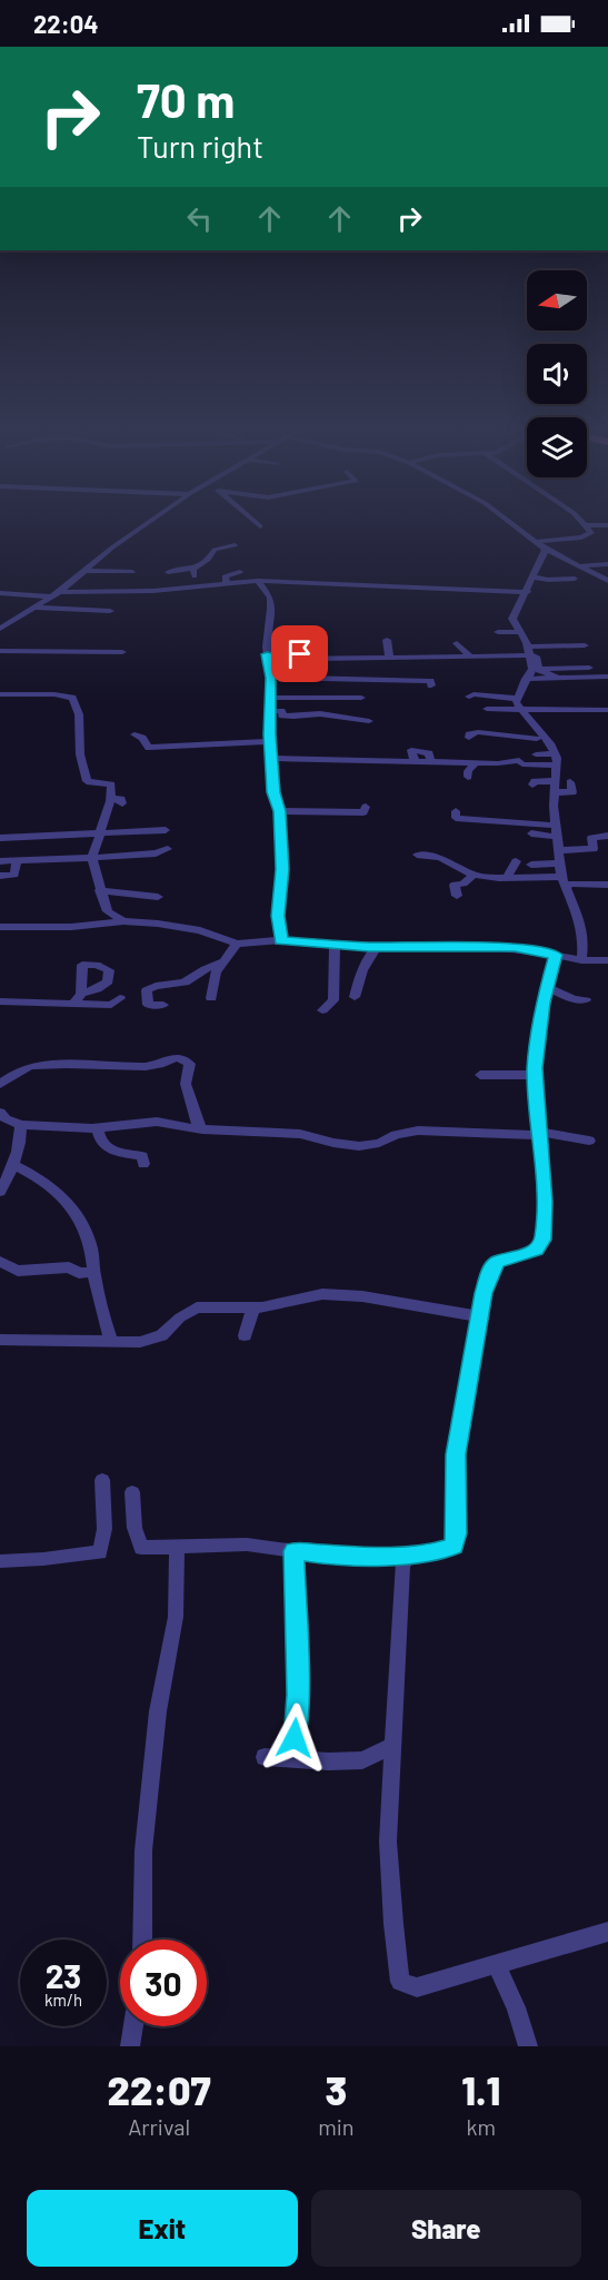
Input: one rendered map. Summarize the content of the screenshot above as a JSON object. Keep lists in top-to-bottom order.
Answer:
{
  "north": "left",
  "page": {
    "status": "22:04",
    "turn": ["70 m", "Turn right"],
    "speed": "23 km/h",
    "limit": "30",
    "eta": [
      "22:07",
      "Arrival",
      "3",
      "min",
      "1.1",
      "km"
    ],
    "buttons": ["Exit", "Share"]
  }
}
